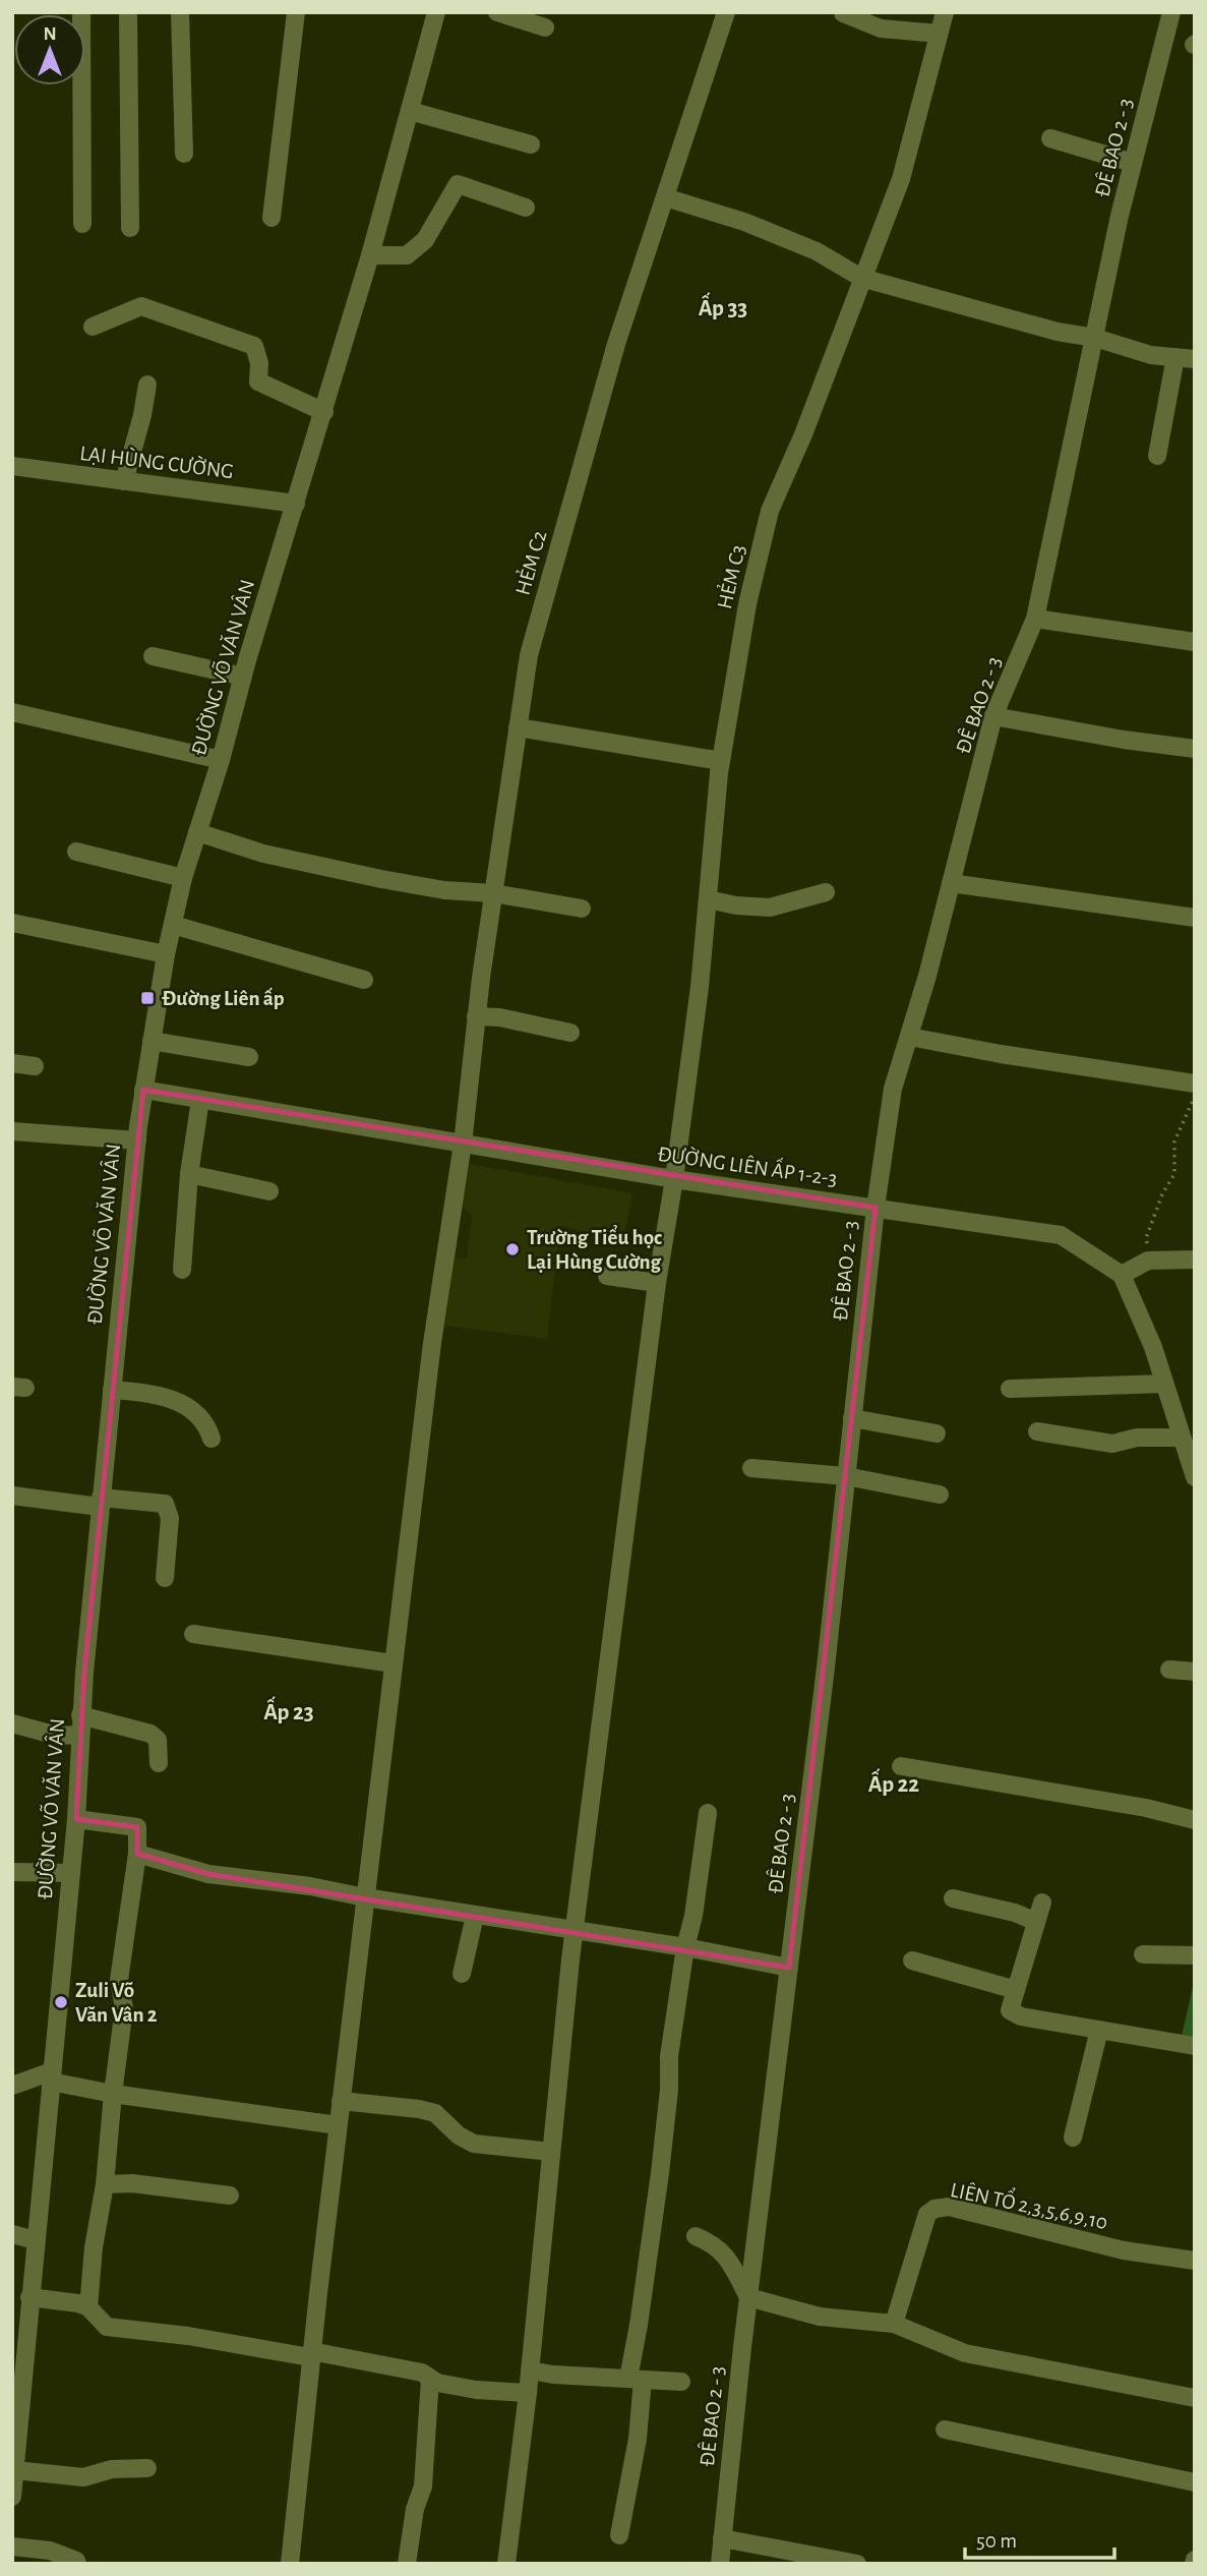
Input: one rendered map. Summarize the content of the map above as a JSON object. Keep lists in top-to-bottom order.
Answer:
{
  "streets": {
    "street": [
      "ĐÊ BAO 2 - 3",
      "LẠI HÙNG CƯỜNG",
      "HẺM C2",
      "HẺM C3",
      "ĐƯỜNG VÕ VĂN VÂN",
      "ĐƯỜNG LIÊN ẤP 1-2-3",
      "LIÊN TỔ 2,3,5,6,9,10"
    ]
  },
  "crossings": [
    ["ĐÊ BAO 2 - 3", "ĐƯỜNG LIÊN ẤP 1-2-3"],
    ["LẠI HÙNG CƯỜNG", "ĐƯỜNG VÕ VĂN VÂN"],
    ["HẺM C2", "ĐƯỜNG LIÊN ẤP 1-2-3"],
    ["HẺM C3", "ĐƯỜNG LIÊN ẤP 1-2-3"],
    ["ĐƯỜNG VÕ VĂN VÂN", "ĐƯỜNG LIÊN ẤP 1-2-3"]
  ],
  "districts": ["Ấp 33", "Ấp 23", "Ấp 22"],
  "places": {
    "transit": ["Đường Liên ấp"],
    "other": ["Trường Tiểu học Lại Hùng Cường", "Zuli Võ Văn Vân 2"]
  },
  "scale_bar": "50 m",
  "north": "top"
}
